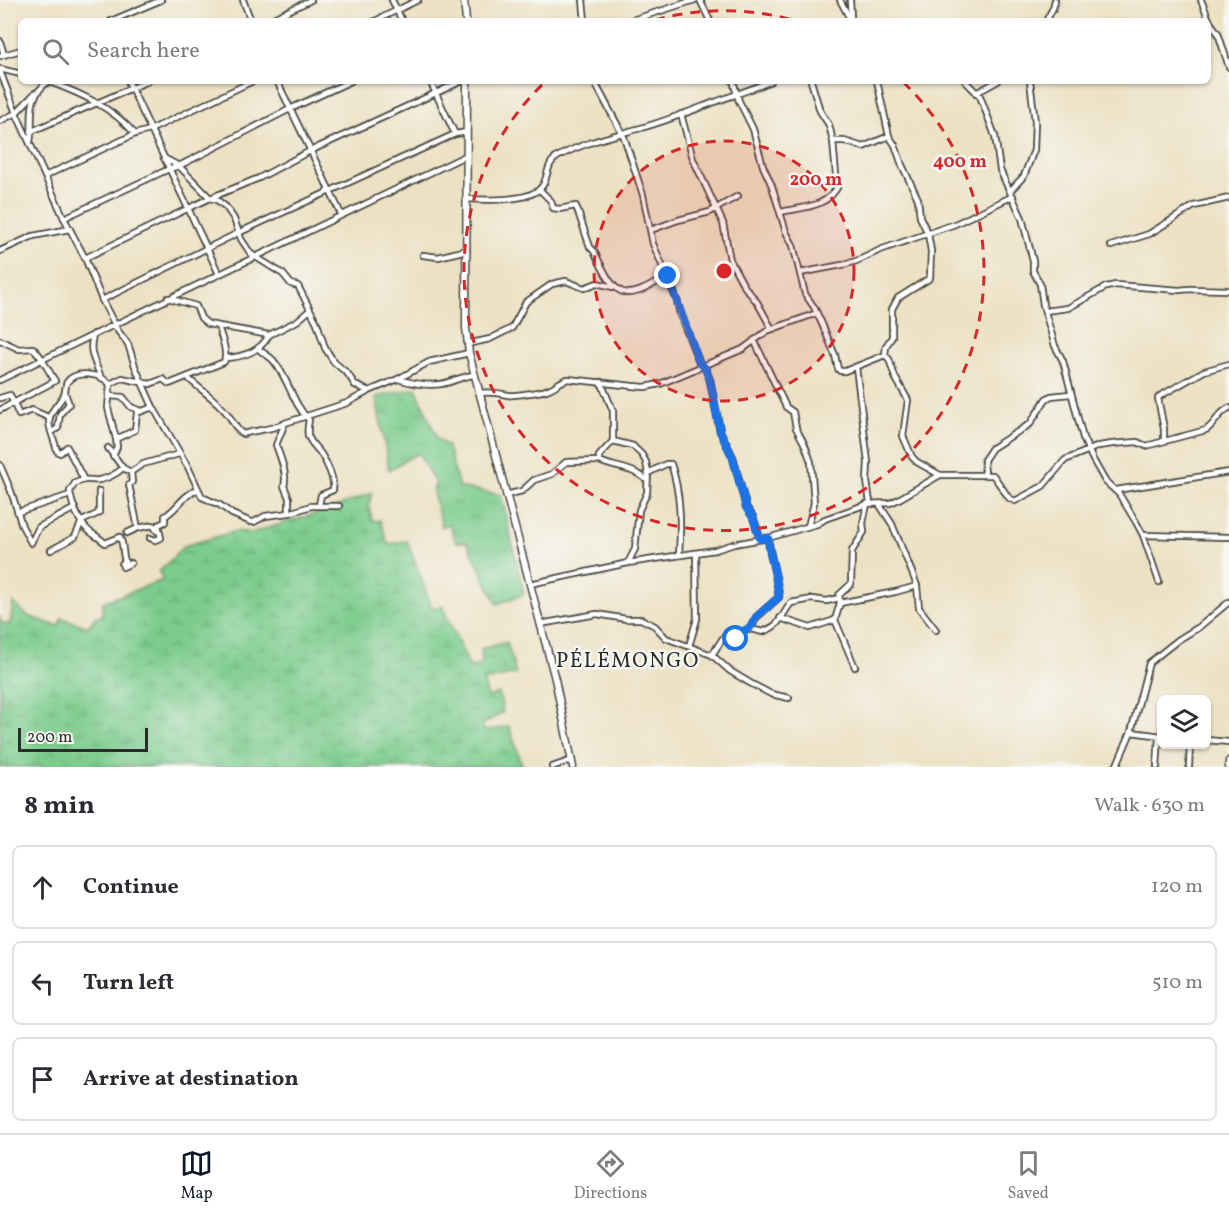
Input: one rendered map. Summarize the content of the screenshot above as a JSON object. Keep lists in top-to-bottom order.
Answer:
{
  "districts": ["PÉLÉMONGO"],
  "scale_bar": "200 m",
  "page": {
    "search": "Search here",
    "scale": "200 m",
    "heading": ["8 min", "Walk · 630 m"],
    "list": [
      ["Continue", "120 m"],
      ["Turn left", "510 m"],
      "Arrive at destination"
    ],
    "nav": ["Map", "Directions", "Saved"]
  },
  "rings": ["400 m", "200 m"]
}
